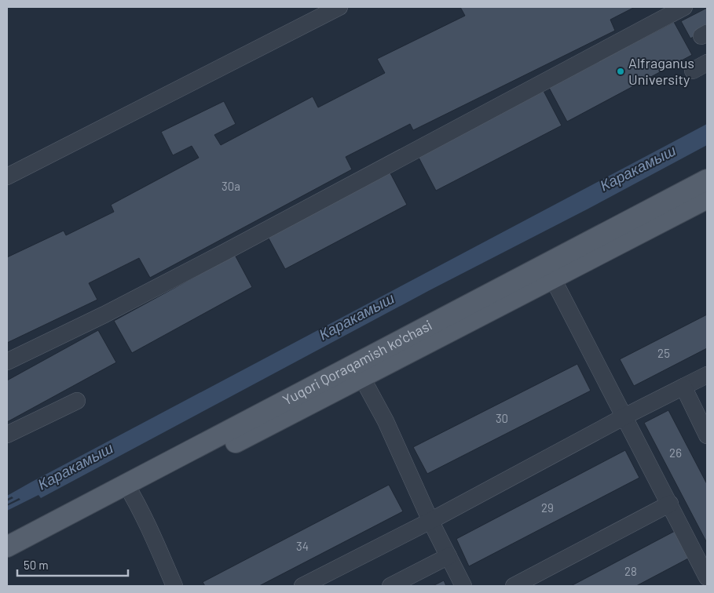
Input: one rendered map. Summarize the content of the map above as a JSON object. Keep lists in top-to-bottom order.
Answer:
{
  "streets": {
    "main road": ["Yuqori Qoraqamish ko'chasi"]
  },
  "water": ["Каракамыш"],
  "places": ["Alfraganus University"],
  "house_numbers": [
    "30a",
    "25",
    "30",
    "26",
    "29",
    "34",
    "28"
  ],
  "scale_bar": "50 m"
}
